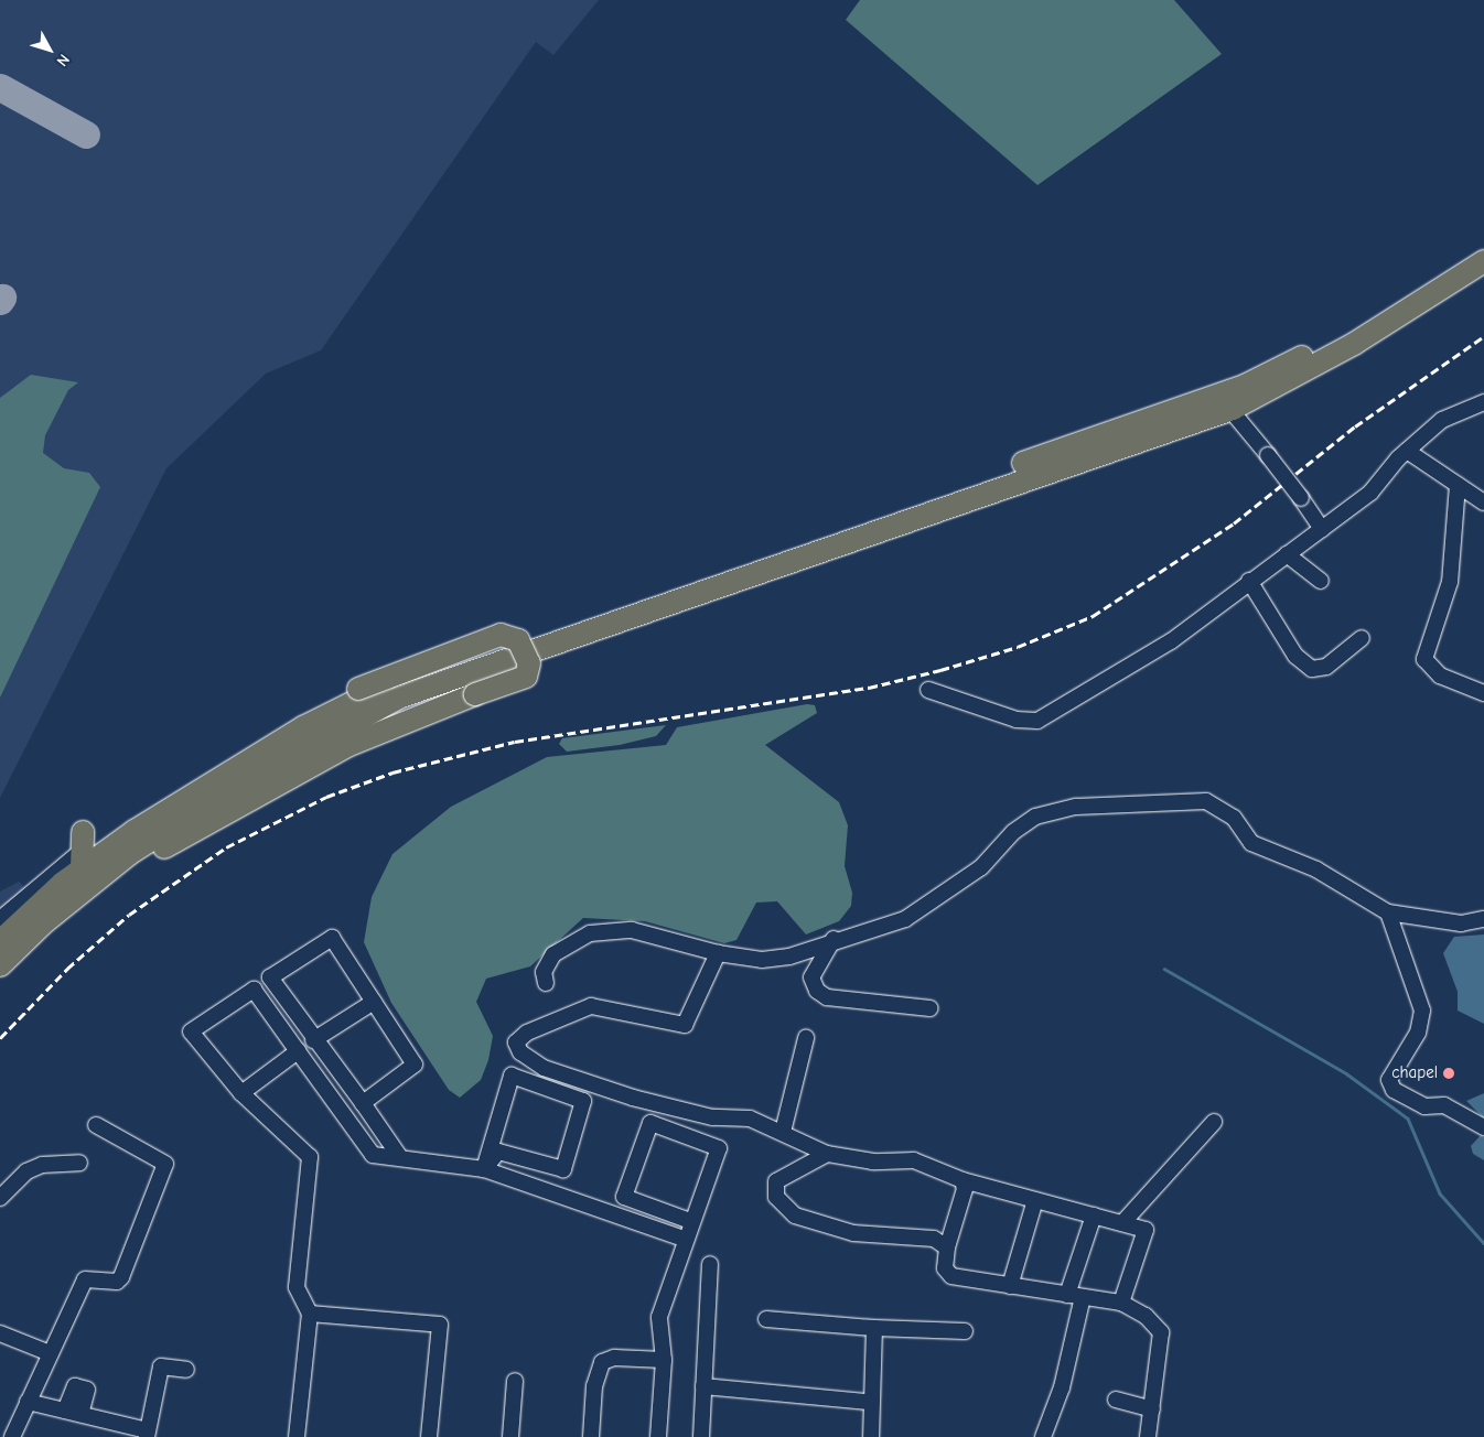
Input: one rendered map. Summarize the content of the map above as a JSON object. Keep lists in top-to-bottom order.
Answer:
{
  "places": ["chapel"],
  "north": "bottom right"
}
